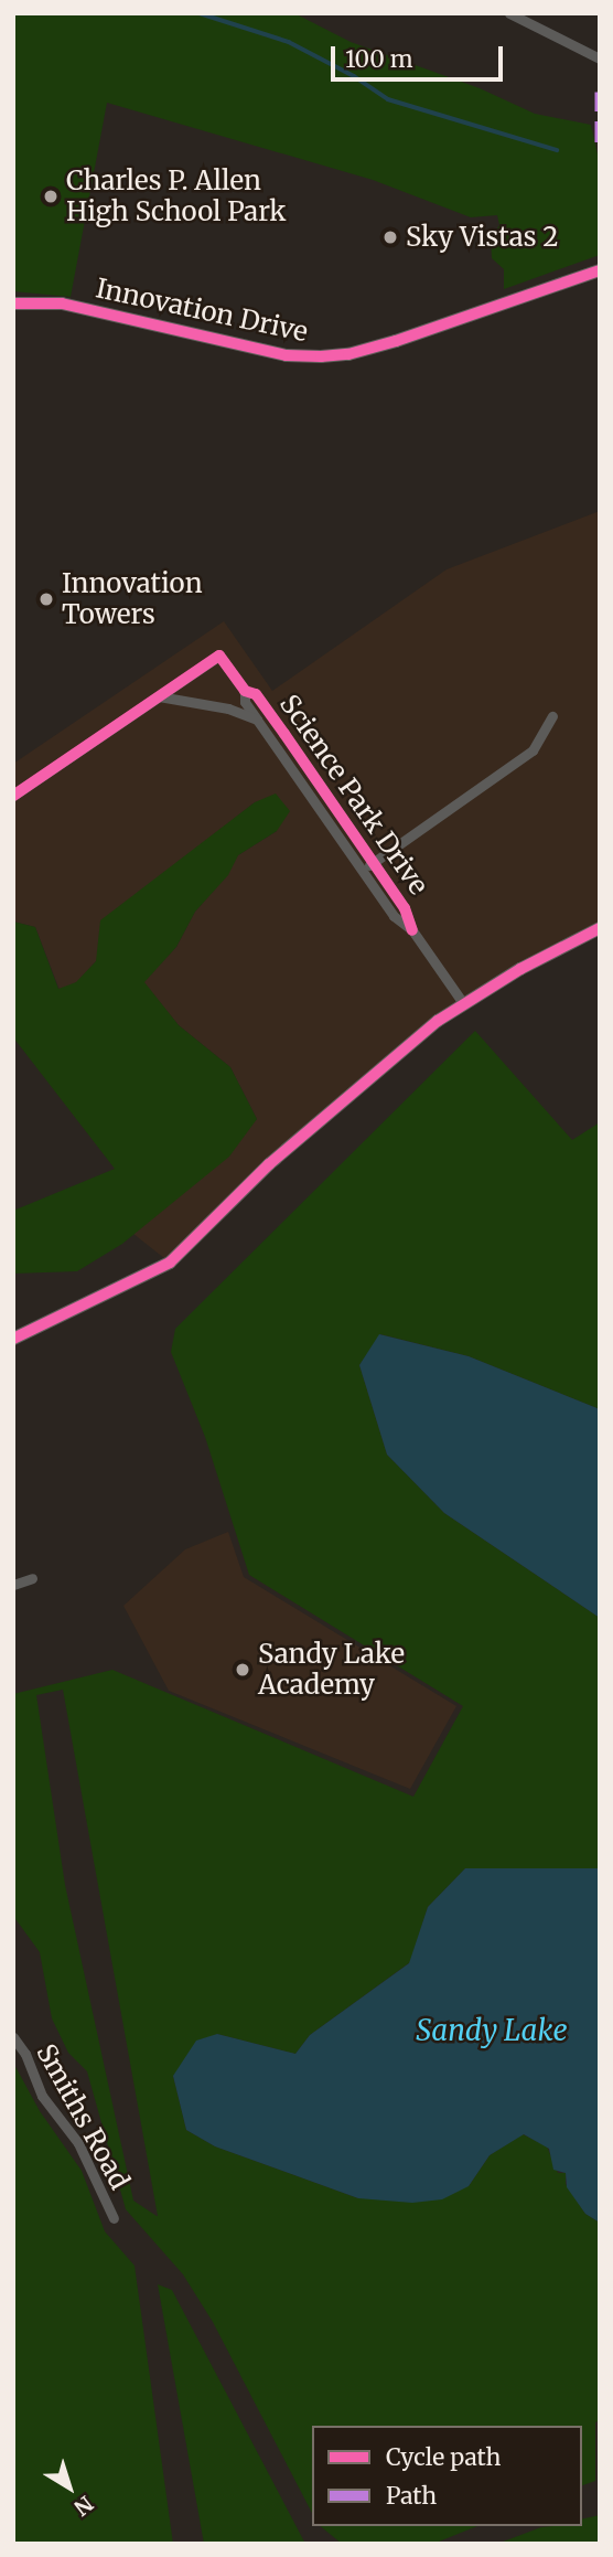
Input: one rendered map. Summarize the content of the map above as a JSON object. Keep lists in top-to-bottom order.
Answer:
{
  "streets": {
    "main road": ["Innovation Drive"],
    "street": ["Science Park Drive", "Smiths Road"]
  },
  "water": ["Sandy Lake"],
  "places": [
    "Charles P. Allen High School Park",
    "Sky Vistas 2",
    "Innovation Towers",
    "Sandy Lake Academy"
  ],
  "legend": ["Cycle path", "Path"],
  "scale_bar": "100 m",
  "north": "bottom right"
}
